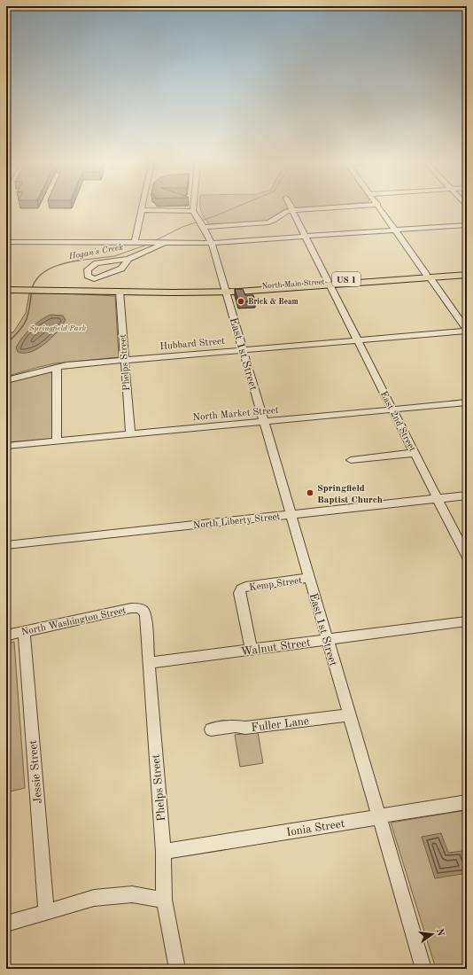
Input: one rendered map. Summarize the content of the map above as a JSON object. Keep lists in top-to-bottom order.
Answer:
{
  "streets": {
    "main road": ["US 1", "North Main Street"],
    "street": [
      "Hubbard Street",
      "East 1st Street",
      "Phelps Street",
      "North Market Street",
      "East 2nd Street",
      "North Liberty Street",
      "Kemp Street",
      "North Washington Street",
      "Walnut Street",
      "Fuller Lane",
      "Jessie Street",
      "Ionia Street"
    ]
  },
  "crossings": [
    ["North Main Street", "East 1st Street"],
    ["North Main Street", "Phelps Street"],
    ["North Main Street", "East 2nd Street"],
    ["Hubbard Street", "East 1st Street"],
    ["Hubbard Street", "Phelps Street"],
    ["Hubbard Street", "East 2nd Street"],
    ["East 1st Street", "North Market Street"],
    ["East 1st Street", "North Liberty Street"],
    ["East 1st Street", "Kemp Street"],
    ["East 1st Street", "Walnut Street"],
    ["East 1st Street", "Fuller Lane"],
    ["East 1st Street", "Ionia Street"],
    ["Phelps Street", "North Market Street"],
    ["Phelps Street", "North Washington Street"],
    ["Phelps Street", "Walnut Street"],
    ["Phelps Street", "Ionia Street"],
    ["North Market Street", "East 2nd Street"],
    ["East 2nd Street", "North Liberty Street"],
    ["Kemp Street", "Walnut Street"],
    ["North Washington Street", "Jessie Street"]
  ],
  "water": ["Hogan's Creek"],
  "parks": ["Springfield Park"],
  "places": ["Brick & Beam", "Springfield Baptist Church"],
  "north": "right"
}
